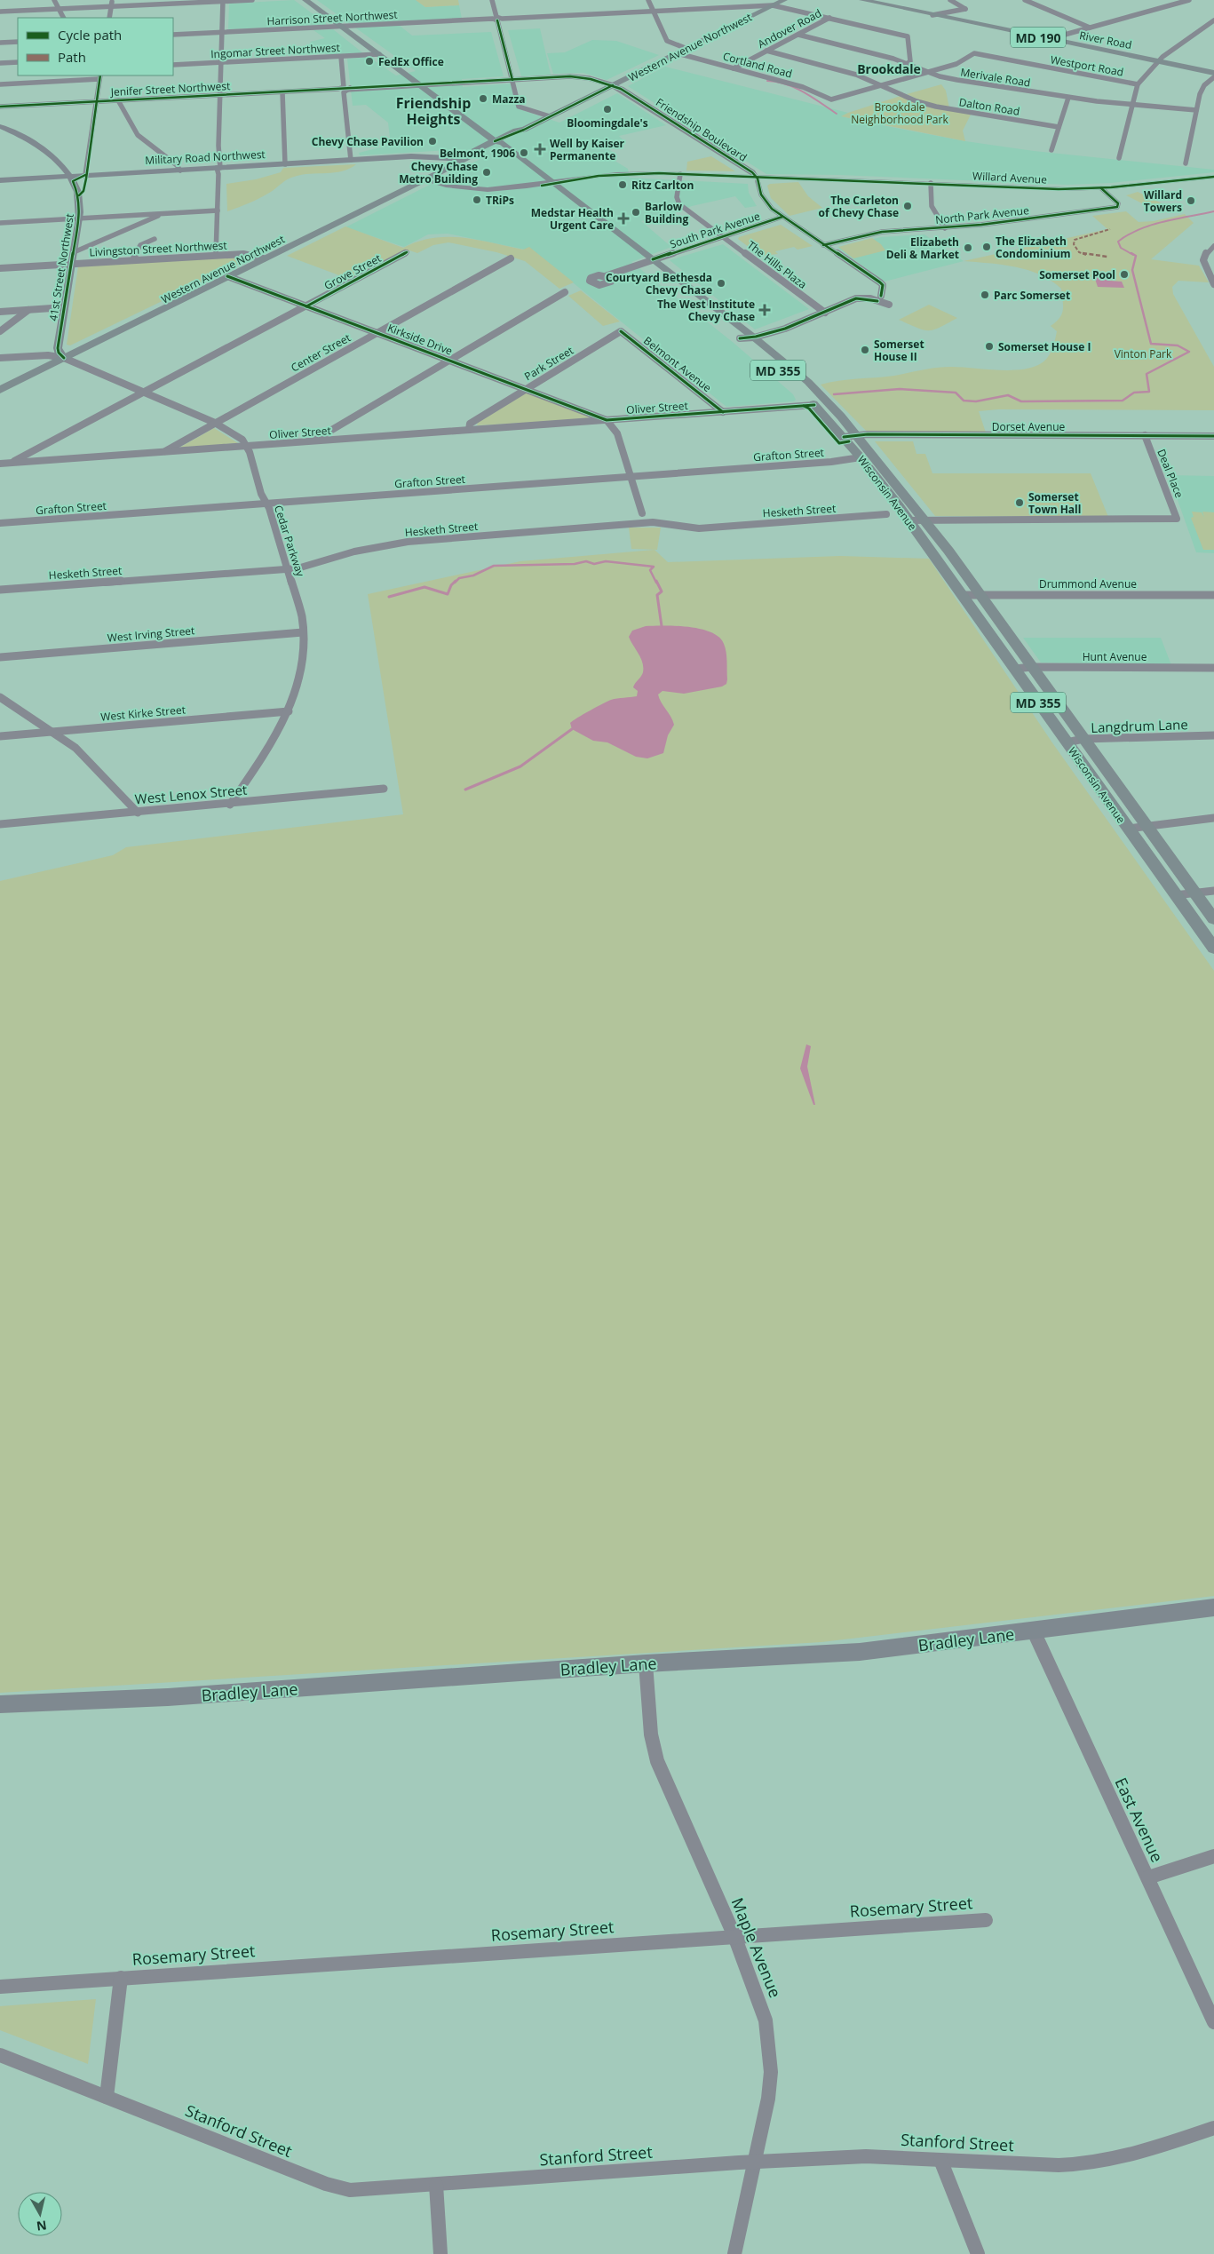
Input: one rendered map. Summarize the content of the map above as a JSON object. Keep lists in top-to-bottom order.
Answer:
{
  "streets": {
    "main road": [
      "MD 190",
      "River Road",
      "Western Avenue Northwest",
      "Military Road Northwest",
      "41st Street Northwest",
      "MD 355",
      "Wisconsin Avenue",
      "Bradley Lane"
    ],
    "street": [
      "Harrison Street Northwest",
      "Andover Road",
      "Ingomar Street Northwest",
      "Cortland Road",
      "Westport Road",
      "Merivale Road",
      "Jenifer Street Northwest",
      "Dalton Road",
      "Friendship Boulevard",
      "Willard Avenue",
      "North Park Avenue",
      "South Park Avenue",
      "Livingston Street Northwest",
      "The Hills Plaza",
      "Grove Street",
      "Kirkside Drive",
      "Center Street",
      "Park Street",
      "Belmont Avenue",
      "Oliver Street",
      "Dorset Avenue",
      "Grafton Street",
      "Deal Place",
      "Hesketh Street",
      "Cedar Parkway",
      "Drummond Avenue",
      "West Irving Street",
      "Hunt Avenue",
      "West Kirke Street",
      "Langdrum Lane",
      "West Lenox Street",
      "East Avenue",
      "Rosemary Street",
      "Maple Avenue",
      "Stanford Street"
    ]
  },
  "crossings": [
    ["Harrison Street Northwest", "Andover Road"],
    ["Harrison Street Northwest", "Western Avenue Northwest"],
    ["Harrison Street Northwest", "Merivale Road"],
    ["Andover Road", "Cortland Road"],
    ["Andover Road", "Merivale Road"],
    ["Andover Road", "Dalton Road"],
    ["Western Avenue Northwest", "Cortland Road"],
    ["Western Avenue Northwest", "Jenifer Street Northwest"],
    ["Western Avenue Northwest", "Friendship Boulevard"],
    ["Western Avenue Northwest", "Military Road Northwest"],
    ["Western Avenue Northwest", "Livingston Street Northwest"],
    ["Western Avenue Northwest", "41st Street Northwest"],
    ["Western Avenue Northwest", "Kirkside Drive"],
    ["Western Avenue Northwest", "Wisconsin Avenue"],
    ["Cortland Road", "Westport Road"],
    ["Westport Road", "Merivale Road"],
    ["Westport Road", "Dalton Road"],
    ["Jenifer Street Northwest", "Friendship Boulevard"],
    ["Jenifer Street Northwest", "41st Street Northwest"],
    ["Friendship Boulevard", "Willard Avenue"],
    ["Military Road Northwest", "41st Street Northwest"],
    ["Willard Avenue", "North Park Avenue"],
    ["Willard Avenue", "The Hills Plaza"],
    ["Willard Avenue", "Wisconsin Avenue"],
    ["South Park Avenue", "The Hills Plaza"],
    ["South Park Avenue", "Wisconsin Avenue"],
    ["Livingston Street Northwest", "41st Street Northwest"],
    ["Grove Street", "Kirkside Drive"],
    ["Grove Street", "Oliver Street"],
    ["Kirkside Drive", "Center Street"],
    ["Kirkside Drive", "Park Street"],
    ["Kirkside Drive", "Oliver Street"],
    ["Center Street", "Oliver Street"],
    ["Park Street", "Belmont Avenue"],
    ["Park Street", "Oliver Street"],
    ["Belmont Avenue", "Oliver Street"],
    ["Oliver Street", "Wisconsin Avenue"],
    ["Oliver Street", "Cedar Parkway"],
    ["Dorset Avenue", "Deal Place"],
    ["Dorset Avenue", "Wisconsin Avenue"],
    ["Grafton Street", "Wisconsin Avenue"],
    ["Grafton Street", "Cedar Parkway"],
    ["Deal Place", "Wisconsin Avenue"],
    ["Wisconsin Avenue", "Drummond Avenue"],
    ["Wisconsin Avenue", "Hunt Avenue"],
    ["Wisconsin Avenue", "Langdrum Lane"],
    ["Hesketh Street", "Cedar Parkway"],
    ["Cedar Parkway", "West Irving Street"],
    ["Cedar Parkway", "West Kirke Street"],
    ["Cedar Parkway", "West Lenox Street"],
    ["Bradley Lane", "East Avenue"],
    ["Bradley Lane", "Maple Avenue"],
    ["Rosemary Street", "Maple Avenue"],
    ["Rosemary Street", "Stanford Street"],
    ["Maple Avenue", "Stanford Street"]
  ],
  "districts": ["Brookdale", "Friendship Heights"],
  "parks": ["Brookdale Neighborhood Park", "Vinton Park"],
  "places": {
    "other": [
      "FedEx Office",
      "Mazza",
      "Bloomingdale's",
      "Chevy Chase Pavilion",
      "Belmont, 1906",
      "Chevy Chase Metro Building",
      "Ritz Carlton",
      "TRiPs",
      "Willard Towers",
      "The Carleton of Chevy Chase",
      "Barlow Building",
      "The Elizabeth Condominium",
      "Elizabeth Deli & Market",
      "Somerset Pool",
      "Courtyard Bethesda Chevy Chase",
      "Parc Somerset",
      "Somerset House I",
      "Somerset House II",
      "Somerset Town Hall"
    ],
    "health": ["Well by Kaiser Permanente", "Medstar Health Urgent Care", "The West Institute Chevy Chase"]
  },
  "legend": ["Cycle path", "Path"],
  "north": "bottom"
}
